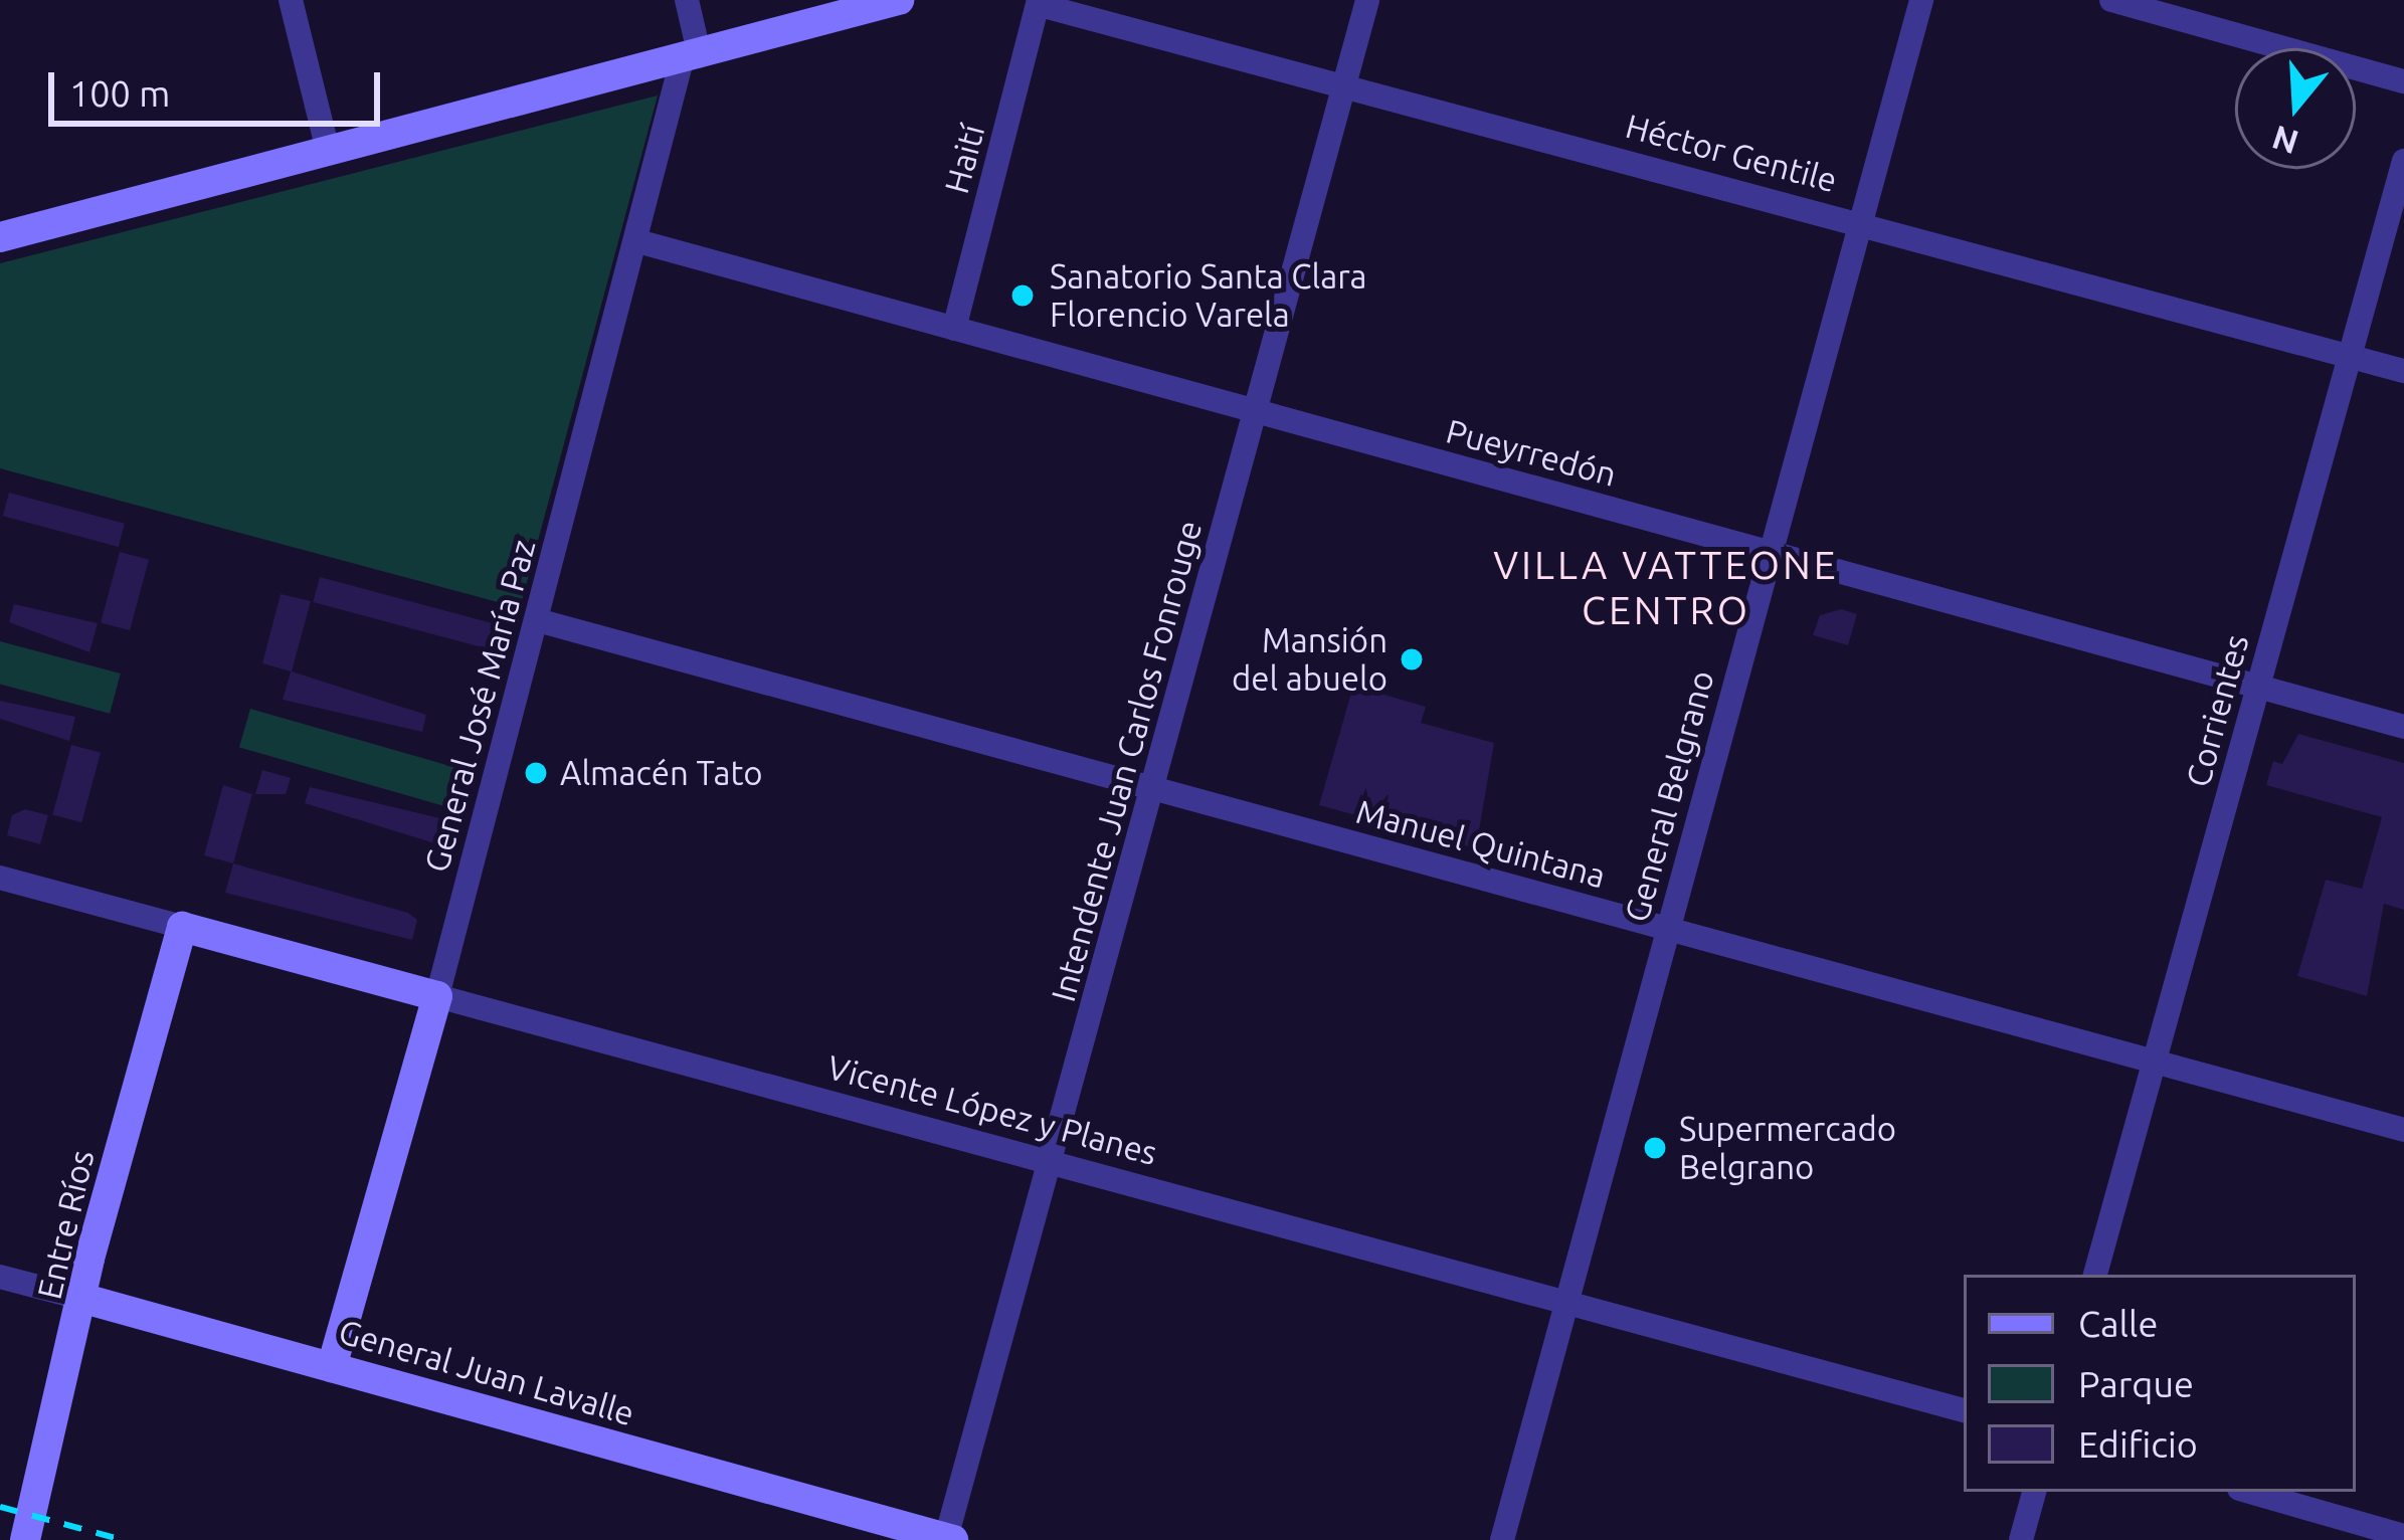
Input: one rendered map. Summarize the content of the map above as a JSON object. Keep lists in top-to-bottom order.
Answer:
{
  "streets": {
    "street": [
      "Héctor Gentile",
      "Haití",
      "Pueyrredón",
      "General José María Paz",
      "Corrientes",
      "Intendente Juan Carlos Fonrouge",
      "General Belgrano",
      "Manuel Quintana",
      "Vicente López y Planes",
      "Entre Ríos",
      "General Juan Lavalle"
    ]
  },
  "crossings": [
    ["Héctor Gentile", "Haití"],
    ["Héctor Gentile", "Corrientes"],
    ["Héctor Gentile", "Intendente Juan Carlos Fonrouge"],
    ["Héctor Gentile", "General Belgrano"],
    ["Haití", "Pueyrredón"],
    ["Pueyrredón", "General José María Paz"],
    ["Pueyrredón", "Corrientes"],
    ["Pueyrredón", "Intendente Juan Carlos Fonrouge"],
    ["Pueyrredón", "General Belgrano"],
    ["General José María Paz", "Manuel Quintana"],
    ["General José María Paz", "Vicente López y Planes"],
    ["General José María Paz", "General Juan Lavalle"],
    ["Corrientes", "Manuel Quintana"],
    ["Intendente Juan Carlos Fonrouge", "Manuel Quintana"],
    ["Intendente Juan Carlos Fonrouge", "Vicente López y Planes"],
    ["Intendente Juan Carlos Fonrouge", "General Juan Lavalle"],
    ["General Belgrano", "Manuel Quintana"],
    ["General Belgrano", "Vicente López y Planes"],
    ["Vicente López y Planes", "Entre Ríos"],
    ["Entre Ríos", "General Juan Lavalle"]
  ],
  "districts": ["VILLA VATTEONE CENTRO"],
  "places": [
    "Sanatorio Santa Clara Florencio Varela",
    "Mansión del abuelo",
    "Almacén Tato",
    "Supermercado Belgrano"
  ],
  "legend": ["Calle", "Parque", "Edificio"],
  "scale_bar": "100 m",
  "north": "bottom"
}
